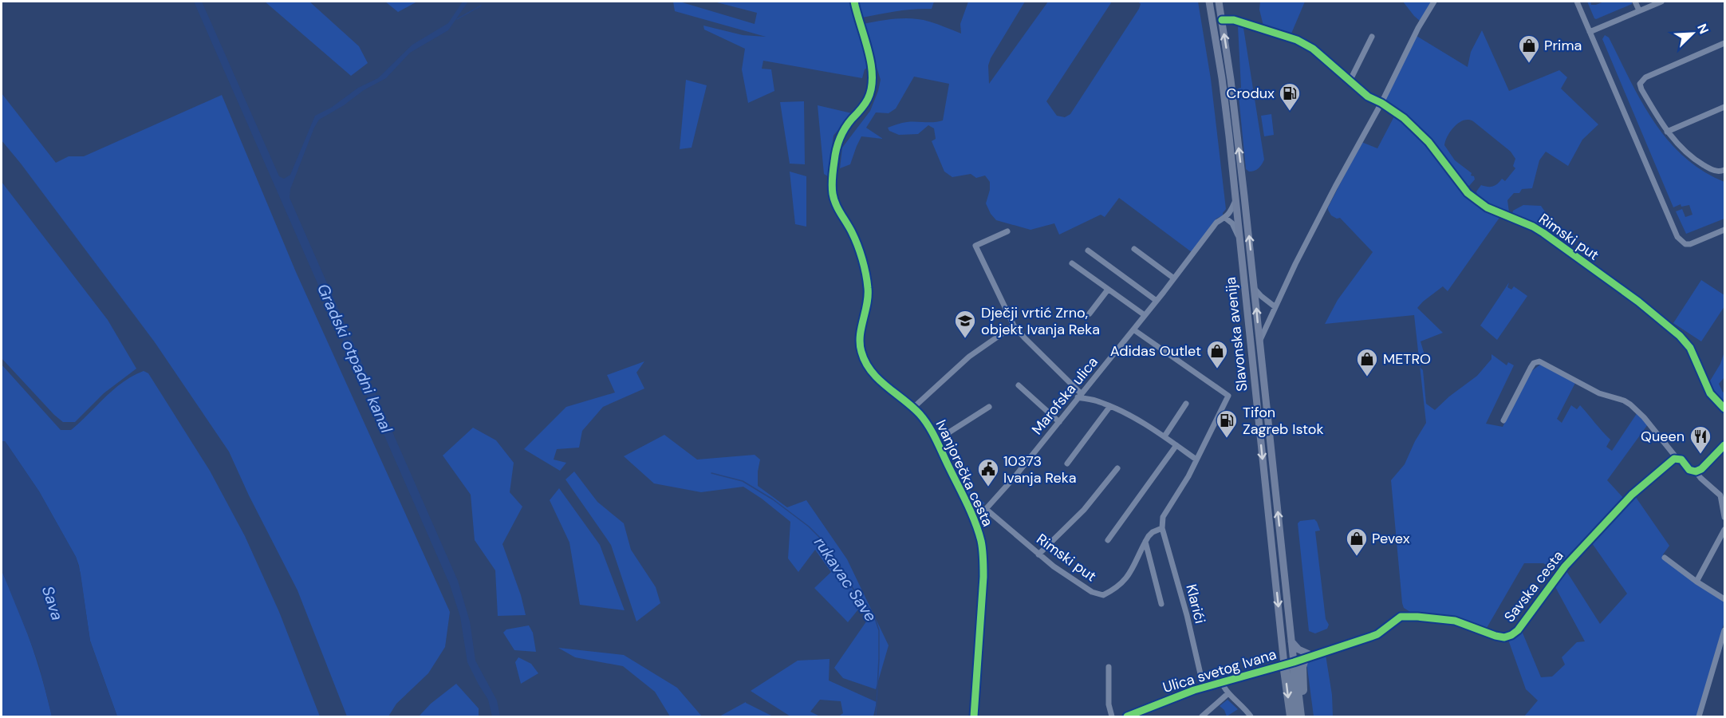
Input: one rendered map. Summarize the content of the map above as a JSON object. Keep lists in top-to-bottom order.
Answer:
{
  "streets": {
    "main road": [
      "Slavonska avenija",
      "Ivanjorečka cesta",
      "Savska cesta",
      "Ulica svetog Ivana"
    ],
    "street": ["Rimski put", "Marofska ulica", "Klarići"]
  },
  "crossings": [
    ["Rimski put", "Slavonska avenija"],
    ["Rimski put", "Marofska ulica"],
    ["Rimski put", "Klarići"],
    ["Slavonska avenija", "Marofska ulica"],
    ["Slavonska avenija", "Savska cesta"],
    ["Slavonska avenija", "Ulica svetog Ivana"],
    ["Marofska ulica", "Ivanjorečka cesta"],
    ["Savska cesta", "Ulica svetog Ivana"],
    ["Klarići", "Ulica svetog Ivana"]
  ],
  "water": ["Gradski otpadni kanal", "rukavac Save", "Sava"],
  "places": {
    "shop": [
      "Prima",
      "Adidas Outlet",
      "METRO",
      "Pevex"
    ],
    "fuel station": ["Crodux", "Tifon Zagreb Istok"],
    "school or university": ["Dječji vrtić Zrno, objekt Ivanja Reka"],
    "restaurant": ["Queen"],
    "public building": ["10373 Ivanja Reka"]
  },
  "north": "top right"
}
